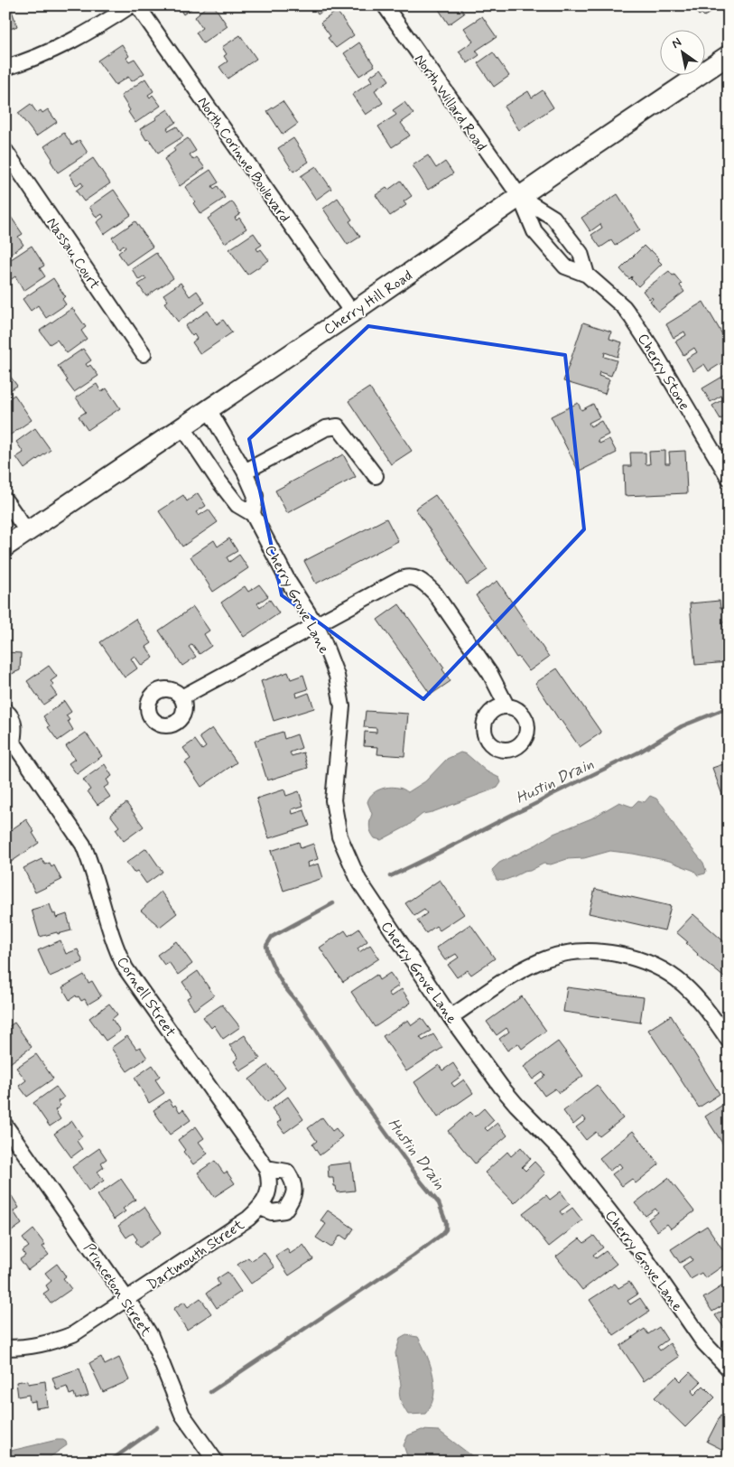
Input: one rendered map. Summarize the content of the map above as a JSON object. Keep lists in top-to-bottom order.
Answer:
{
  "streets": {
    "main road": ["Cherry Hill Road"],
    "street": [
      "North Willard Road",
      "North Corinne Boulevard",
      "Nassau Court",
      "Cherry Stone",
      "Cherry Grove Lane",
      "Cornell Street",
      "Dartmouth Street",
      "Princeton Street"
    ]
  },
  "crossings": [
    ["North Willard Road", "Cherry Hill Road"],
    ["North Willard Road", "Cherry Stone"],
    ["North Corinne Boulevard", "Cherry Hill Road"],
    ["Cherry Hill Road", "Cherry Stone"],
    ["Cherry Hill Road", "Cherry Grove Lane"],
    ["Cornell Street", "Dartmouth Street"],
    ["Dartmouth Street", "Princeton Street"]
  ],
  "water": ["Hustin Drain"],
  "north": "top left"
}
